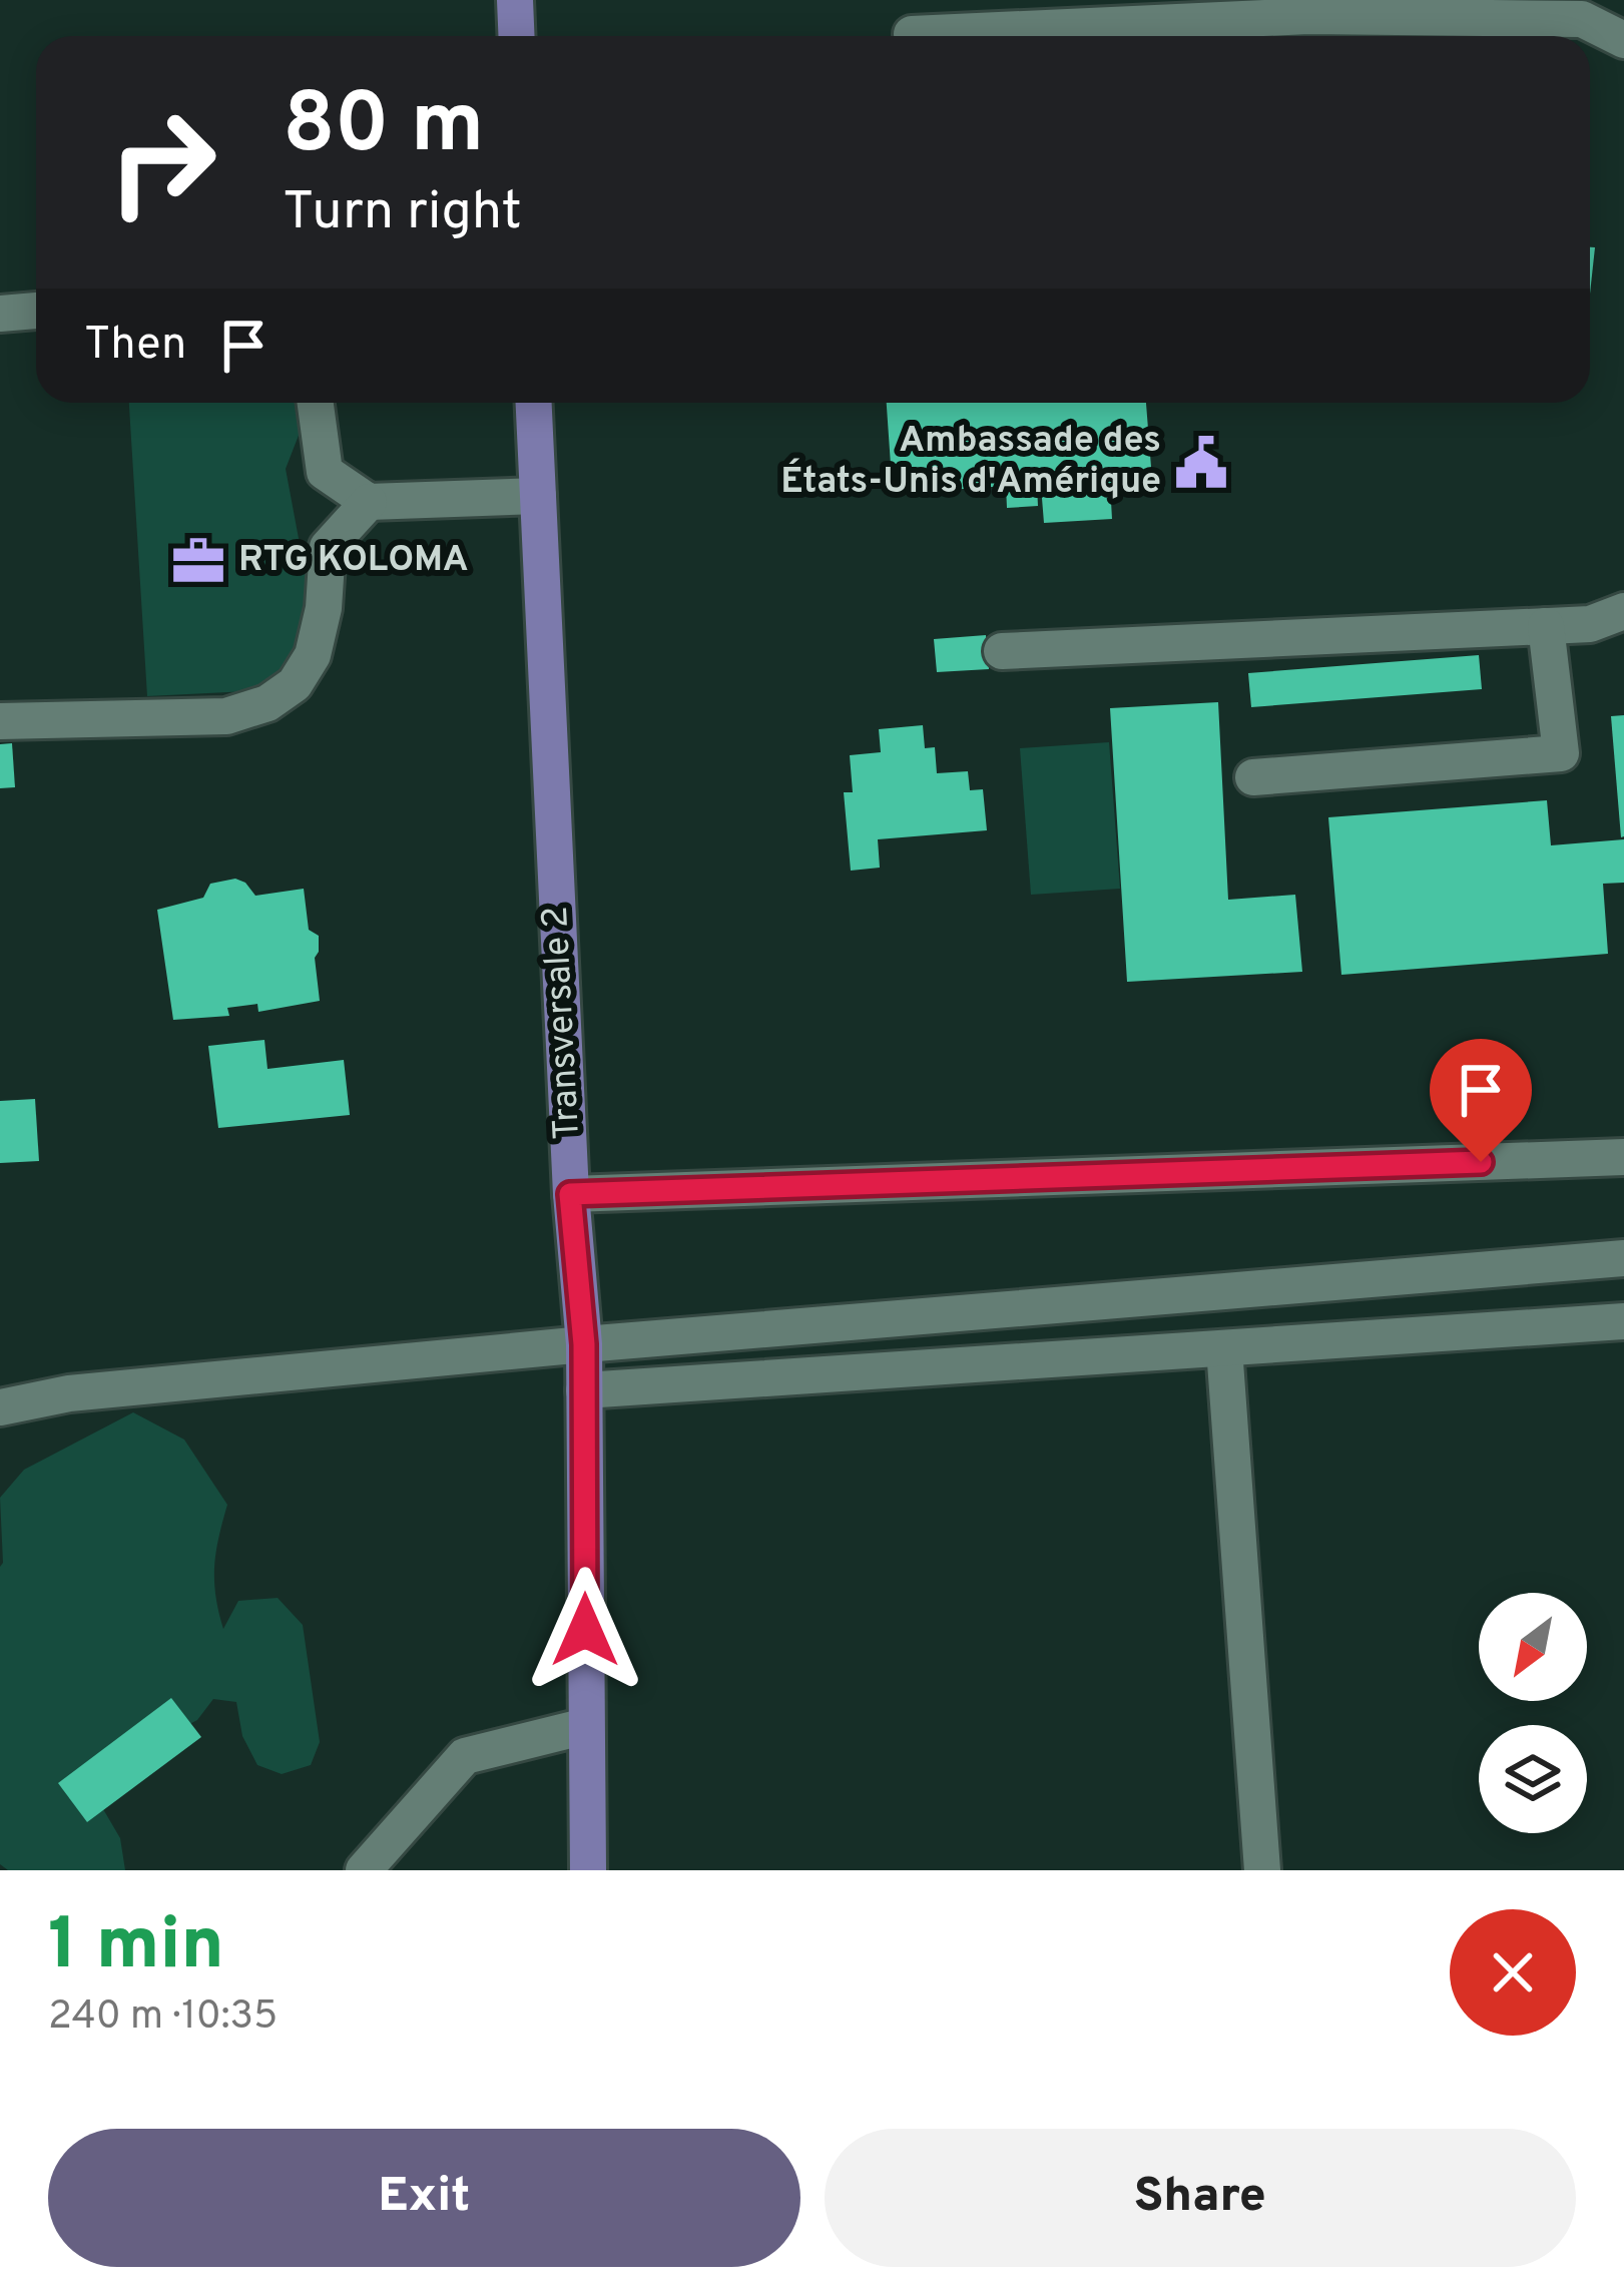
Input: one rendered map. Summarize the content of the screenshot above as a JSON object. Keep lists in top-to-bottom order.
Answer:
{
  "streets": {
    "main road": ["Transversale 2"]
  },
  "places": {
    "public building": ["Ambassade des États-Unis d'Amérique"],
    "office": ["RTG KOLOMA"]
  },
  "north": "bottom left",
  "page": {
    "turn": ["80 m", "Turn right"],
    "then": "Then",
    "heading": ["1 min", "240 m · 10:35"],
    "buttons": ["Exit", "Share"]
  }
}
